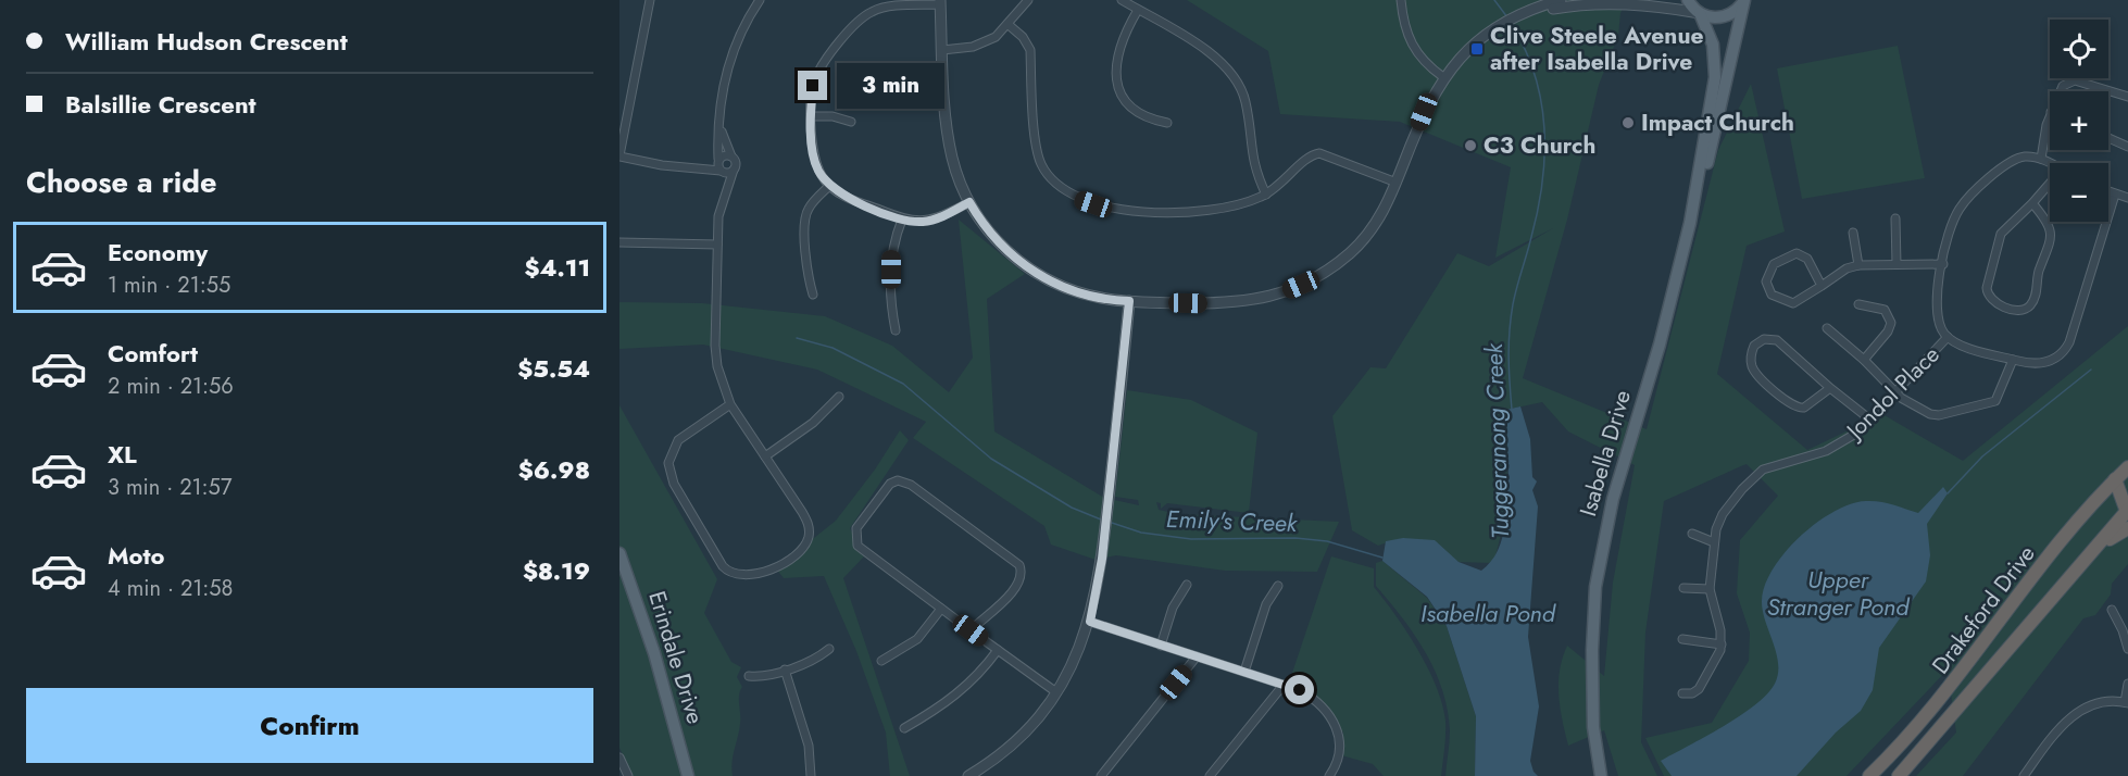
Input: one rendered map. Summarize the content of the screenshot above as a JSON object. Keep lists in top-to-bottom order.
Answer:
{
  "streets": {
    "highway": ["Drakeford Drive"],
    "main road": ["Isabella Drive", "Erindale Drive"],
    "street": ["Jondol Place"]
  },
  "water": [
    "Tuggeranong Creek",
    "Emily's Creek",
    "Upper Stranger Pond",
    "Isabella Pond"
  ],
  "places": {
    "transit": ["Clive Steele Avenue after Isabella Drive"],
    "other": ["Impact Church", "C3 Church"]
  },
  "page": {
    "banner": ["William Hudson Crescent", "Balsillie Crescent"],
    "map_buttons": ["+", "−"],
    "bubble": "3 min",
    "heading": "Choose a ride",
    "list": [
      {
        "name": "Economy",
        "note": "1 min · 21:55",
        "value": "$4.11"
      },
      {
        "name": "Comfort",
        "note": "2 min · 21:56",
        "value": "$5.54"
      },
      {
        "name": "XL",
        "note": "3 min · 21:57",
        "value": "$6.98"
      },
      {
        "name": "Moto",
        "note": "4 min · 21:58",
        "value": "$8.19"
      }
    ],
    "buttons": "Confirm"
  }
}
